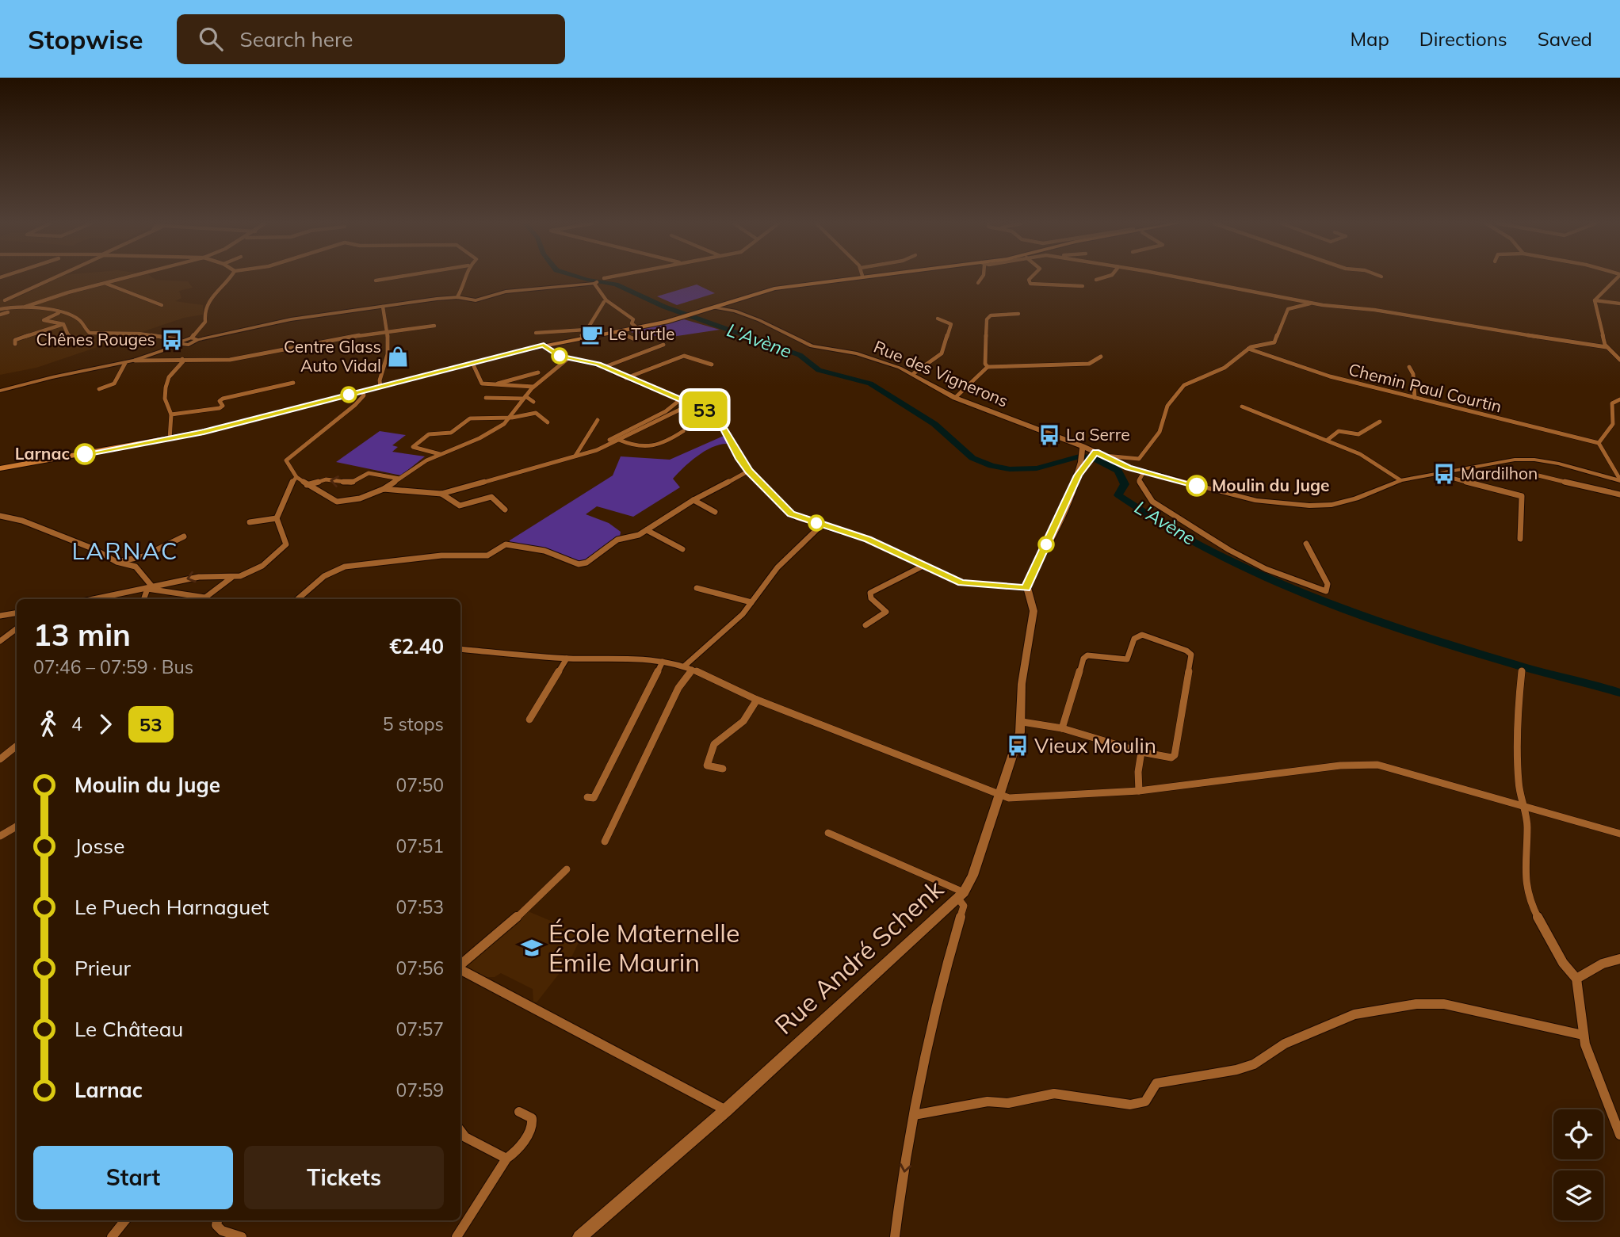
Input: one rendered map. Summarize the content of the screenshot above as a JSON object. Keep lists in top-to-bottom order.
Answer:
{
  "streets": {
    "street": ["Rue des Vignerons", "Chemin Paul Courtin", "Rue André Schenk"]
  },
  "districts": ["LARNAC"],
  "water": ["L'Avène"],
  "places": {
    "cafe": ["Le Turtle"],
    "bus stop": [
      "Chênes Rouges",
      "La Serre",
      "Mardilhon",
      "Vieux Moulin"
    ],
    "shop": ["Centre Glass Auto Vidal"],
    "other": ["Larnac", "Moulin du Juge"],
    "school or university": ["École Maternelle Émile Maurin"]
  },
  "lines": ["bus line 53"],
  "page": {
    "header": "Stopwise",
    "search": "Search here",
    "nav": ["Map", "Directions", "Saved"],
    "on_map": "53",
    "heading": ["13 min", "07:46 – 07:59 · Bus", "€2.40"],
    "legs": ["4", "53", "5 stops"],
    "list": [
      {
        "name": "Moulin du Juge",
        "value": "07:50"
      },
      {
        "name": "Josse",
        "value": "07:51"
      },
      {
        "name": "Le Puech Harnaguet",
        "value": "07:53"
      },
      {
        "name": "Prieur",
        "value": "07:56"
      },
      {
        "name": "Le Château",
        "value": "07:57"
      },
      {
        "name": "Larnac",
        "value": "07:59"
      }
    ],
    "buttons": ["Start", "Tickets"]
  }
}
